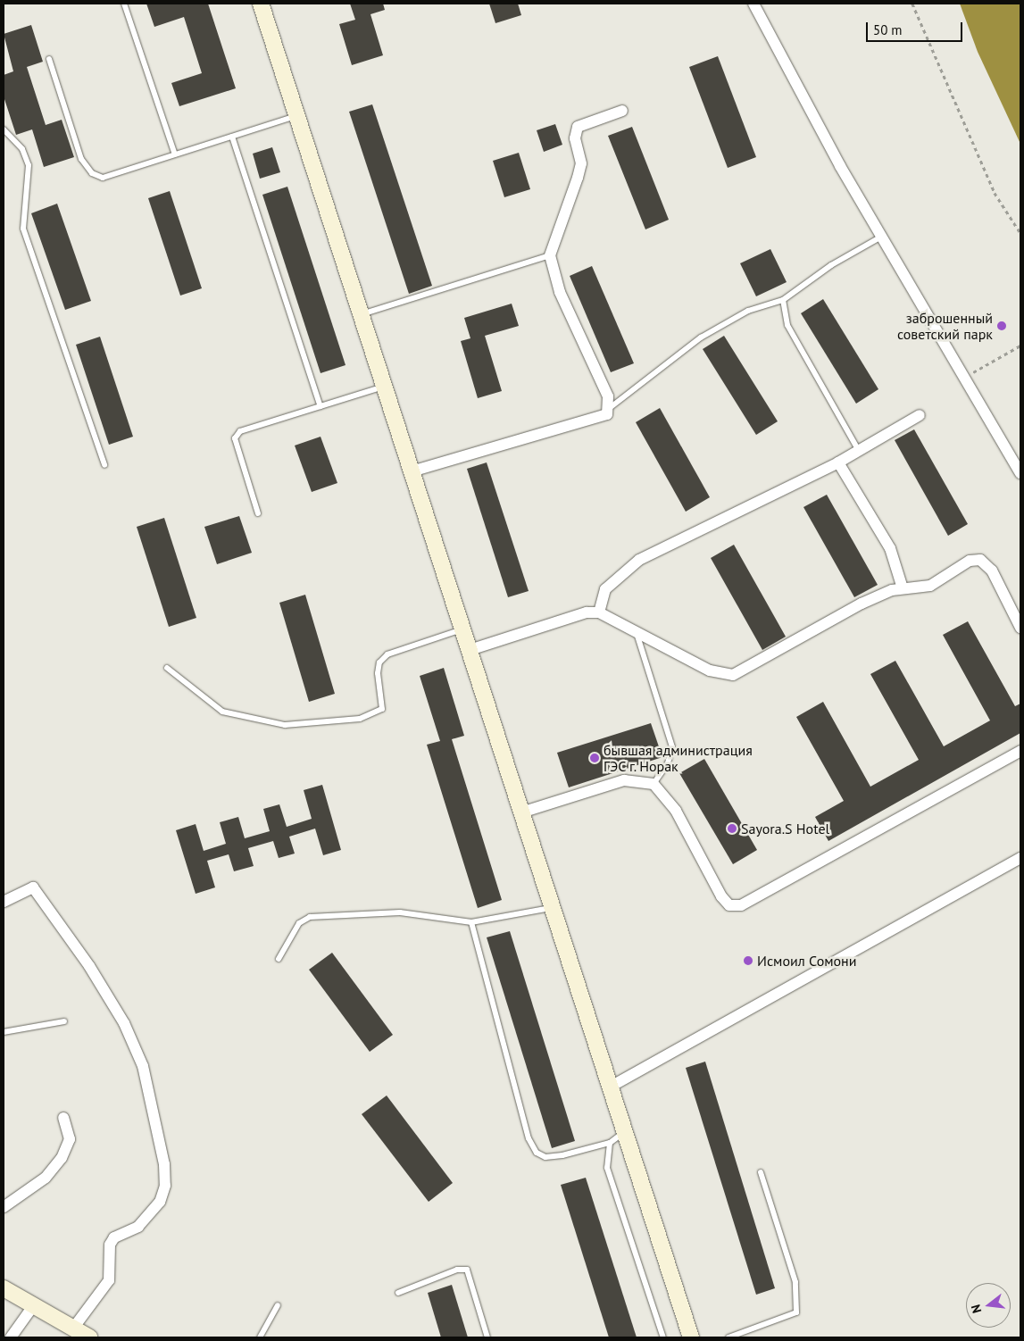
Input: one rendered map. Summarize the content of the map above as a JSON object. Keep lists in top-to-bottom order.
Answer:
{
  "places": [
    "заброшенный советский парк",
    "бывшая администрация ГЭС г. Норак",
    "Sayora.S Hotel",
    "Исмоил Сомони"
  ],
  "scale_bar": "50 m",
  "north": "left"
}
